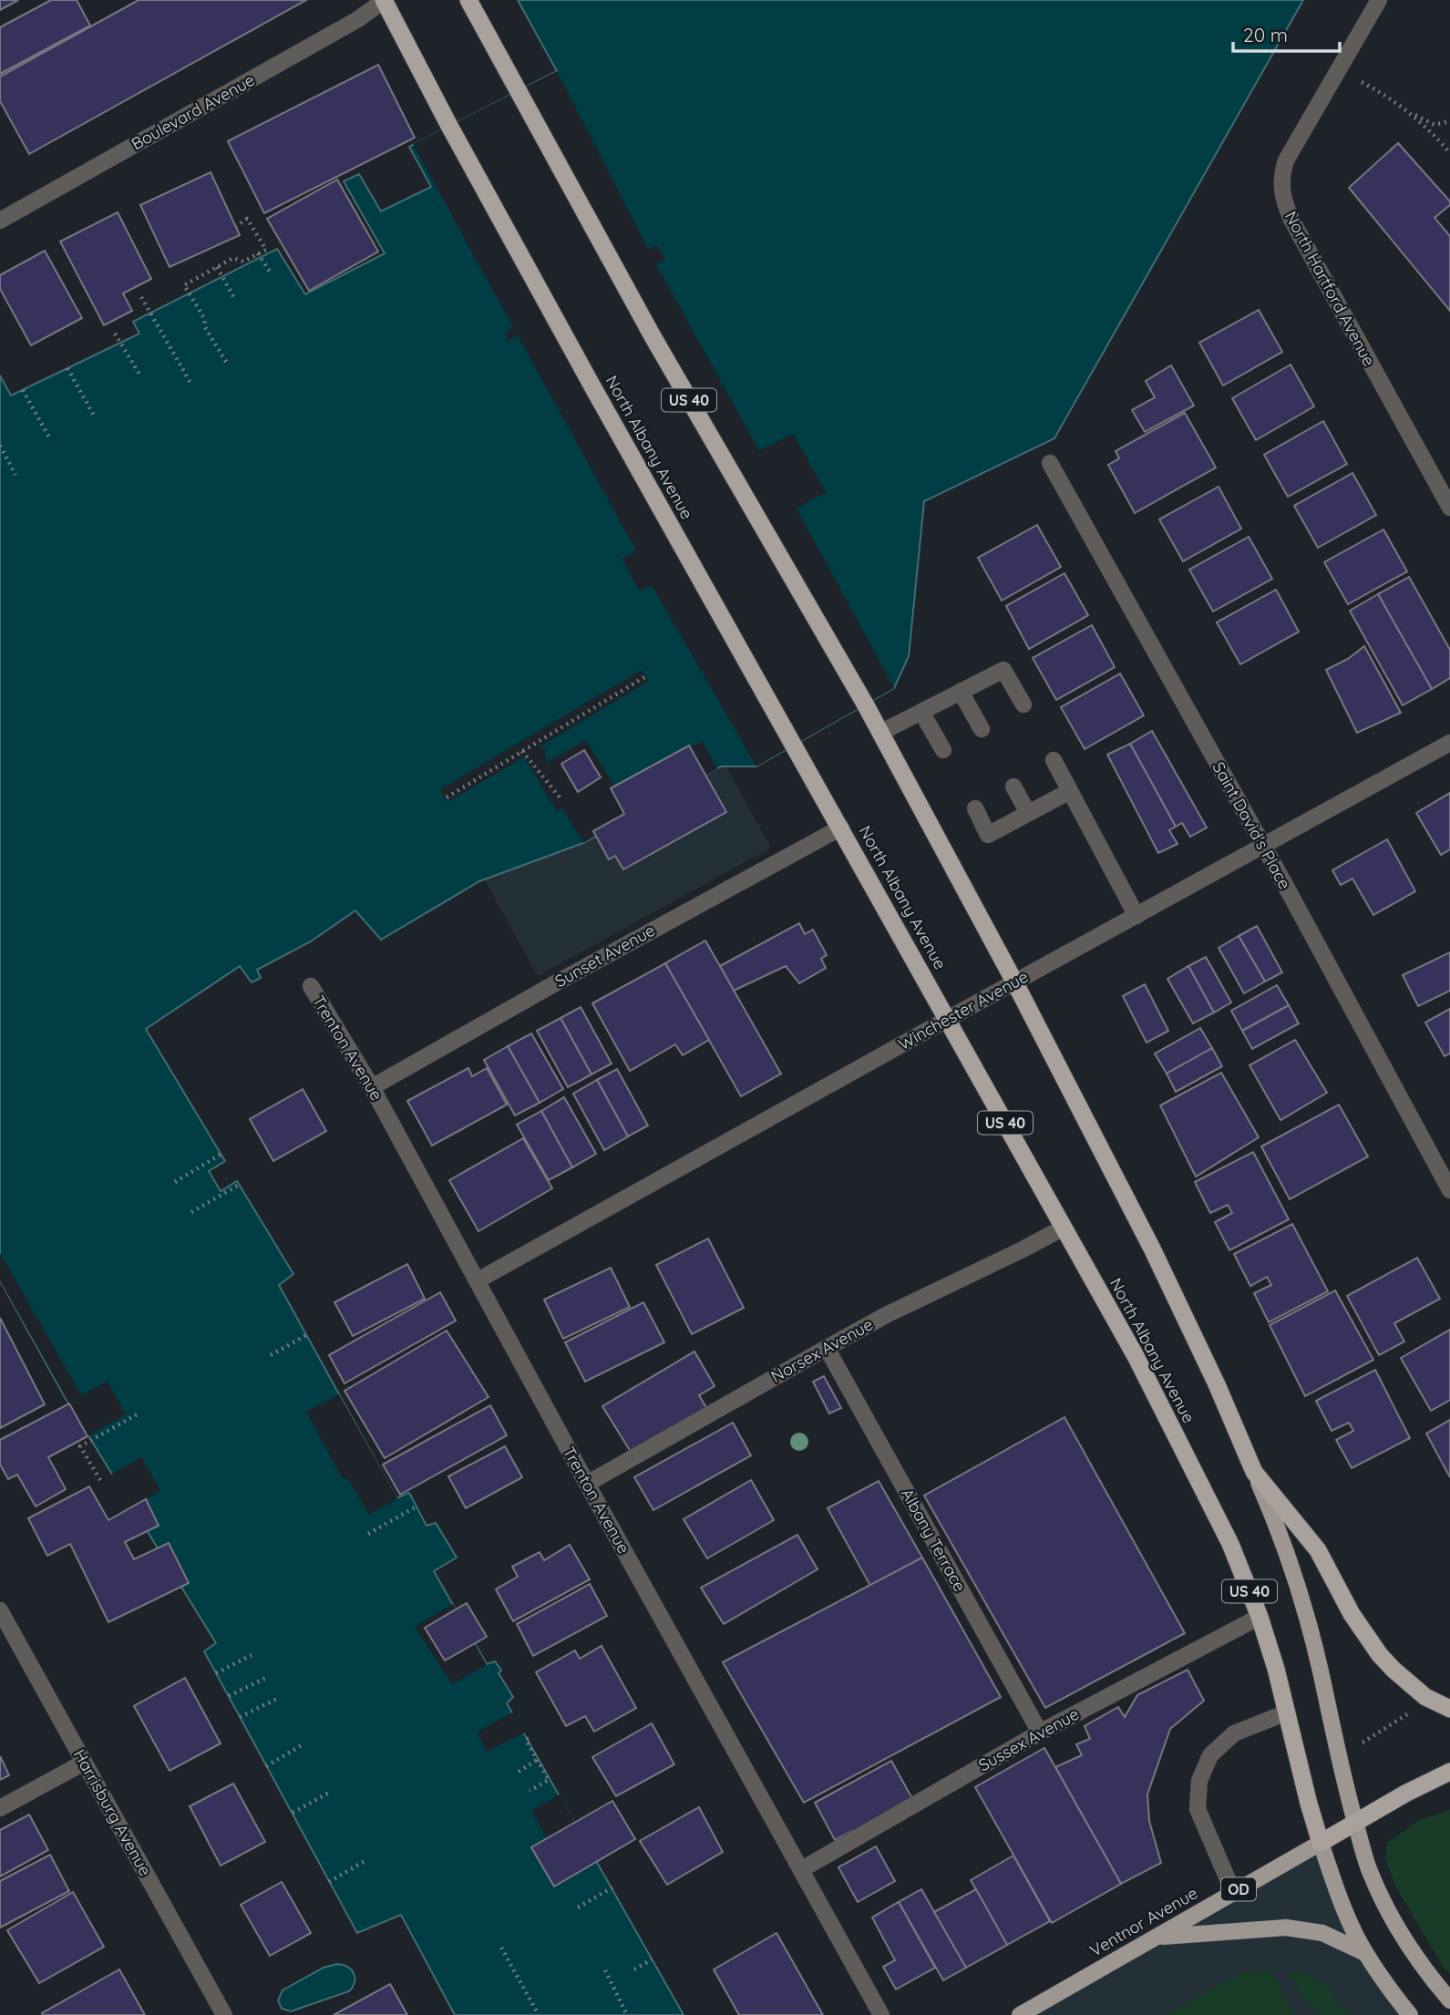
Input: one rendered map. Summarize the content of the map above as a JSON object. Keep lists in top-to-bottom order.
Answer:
{
  "streets": {
    "highway": ["US 40", "North Albany Avenue", "OD"],
    "main road": ["Ventnor Avenue"],
    "street": [
      "Boulevard Avenue",
      "North Hartford Avenue",
      "Saint David's Place",
      "Sunset Avenue",
      "Winchester Avenue",
      "Trenton Avenue",
      "Norsex Avenue",
      "Albany Terrace",
      "Sussex Avenue",
      "Harrisburg Avenue"
    ]
  },
  "crossings": [
    ["Boulevard Avenue", "North Albany Avenue"],
    ["US 40", "North Albany Avenue"],
    ["US 40", "Winchester Avenue"],
    ["US 40", "OD"],
    ["US 40", "Ventnor Avenue"],
    ["North Albany Avenue", "Sunset Avenue"],
    ["North Albany Avenue", "Winchester Avenue"],
    ["North Albany Avenue", "Norsex Avenue"],
    ["North Albany Avenue", "Sussex Avenue"],
    ["North Albany Avenue", "OD"],
    ["North Albany Avenue", "Ventnor Avenue"],
    ["Saint David's Place", "Winchester Avenue"],
    ["Sunset Avenue", "Trenton Avenue"],
    ["Winchester Avenue", "Trenton Avenue"],
    ["Trenton Avenue", "Norsex Avenue"],
    ["Trenton Avenue", "Sussex Avenue"],
    ["Norsex Avenue", "Albany Terrace"],
    ["Albany Terrace", "Sussex Avenue"],
    ["OD", "Ventnor Avenue"]
  ],
  "scale_bar": "20 m"
}
